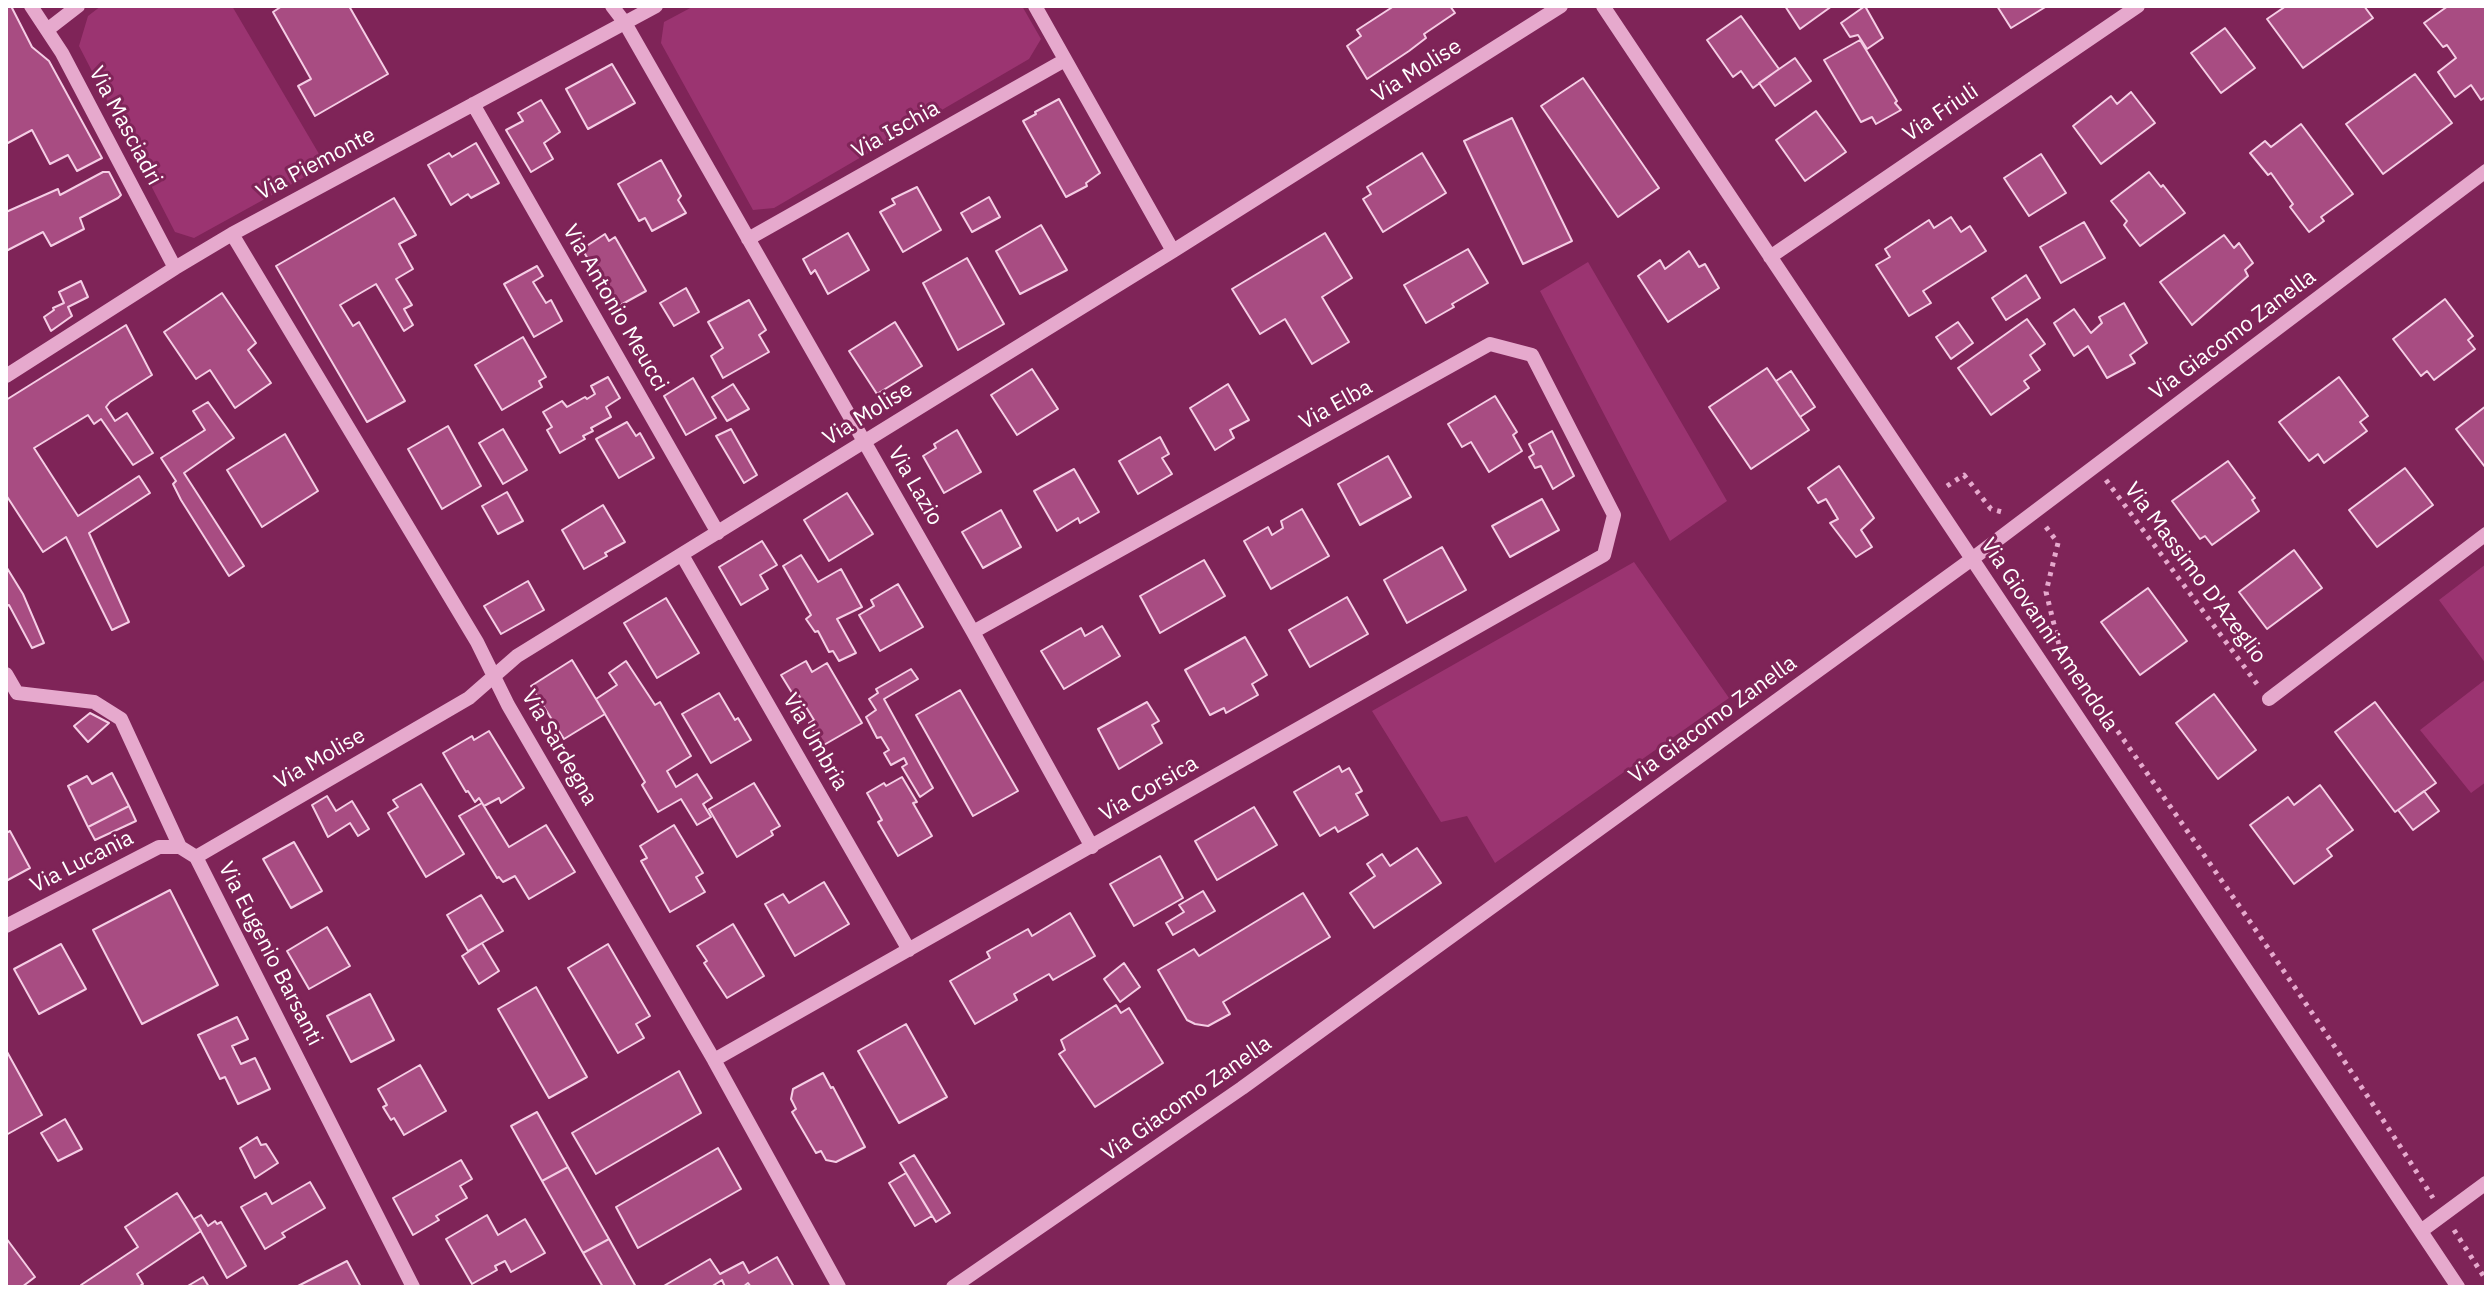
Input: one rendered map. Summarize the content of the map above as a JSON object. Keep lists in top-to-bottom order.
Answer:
{
  "streets": {
    "street": [
      "Via Molise",
      "Via Friuli",
      "Via Masciadri",
      "Via Ischia",
      "Via Piemonte",
      "Via Antonio Meucci",
      "Via Giacomo Zanella",
      "Via Elba",
      "Via Lazio",
      "Via Giovanni Amendola",
      "Via Umbria",
      "Via Sardegna",
      "Via Corsica",
      "Via Lucania",
      "Via Eugenio Barsanti"
    ],
    "path": ["Via Massimo D'Azeglio"]
  },
  "crossings": [
    ["Via Molise", "Via Antonio Meucci"],
    ["Via Molise", "Via Lazio"],
    ["Via Molise", "Via Umbria"],
    ["Via Molise", "Via Sardegna"],
    ["Via Molise", "Via Eugenio Barsanti"],
    ["Via Friuli", "Via Giovanni Amendola"],
    ["Via Masciadri", "Via Piemonte"],
    ["Via Ischia", "Via Lazio"],
    ["Via Piemonte", "Via Antonio Meucci"],
    ["Via Piemonte", "Via Lazio"],
    ["Via Piemonte", "Via Sardegna"],
    ["Via Giacomo Zanella", "Via Massimo D'Azeglio"],
    ["Via Giacomo Zanella", "Via Giovanni Amendola"],
    ["Via Elba", "Via Lazio"],
    ["Via Elba", "Via Corsica"],
    ["Via Lazio", "Via Corsica"],
    ["Via Umbria", "Via Corsica"],
    ["Via Sardegna", "Via Corsica"],
    ["Via Lucania", "Via Eugenio Barsanti"]
  ]
}
